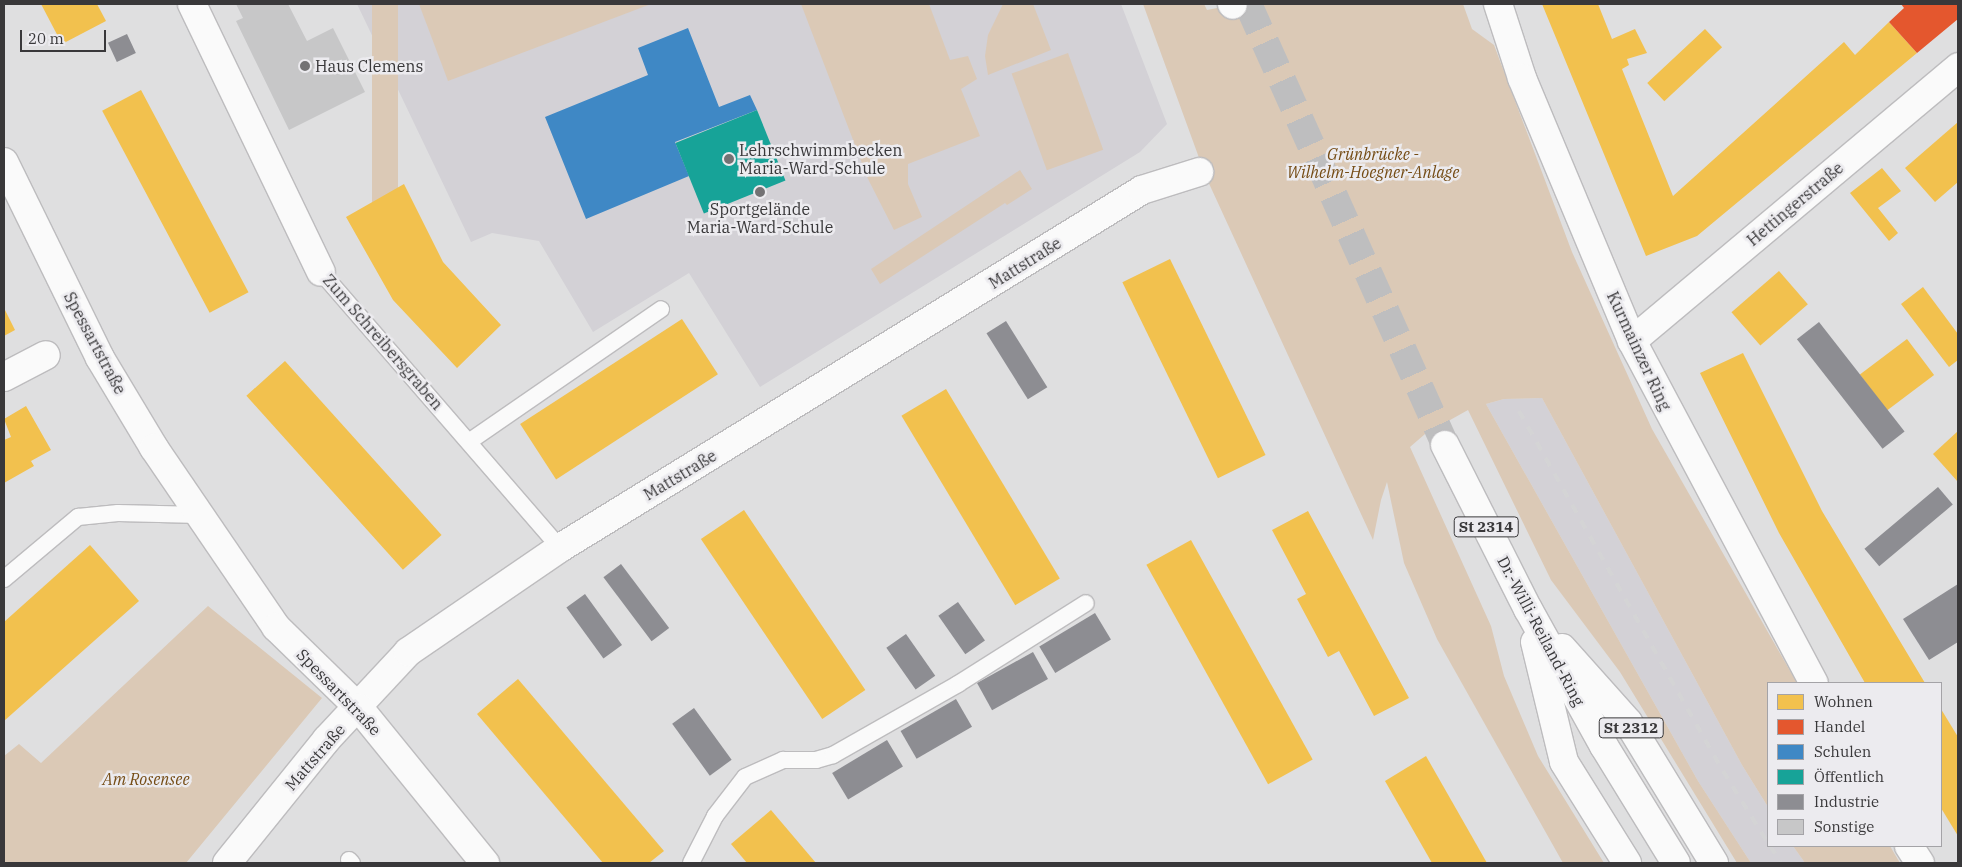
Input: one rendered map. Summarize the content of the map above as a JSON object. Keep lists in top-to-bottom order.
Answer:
{
  "streets": {
    "main road": [
      "Hettingerstraße",
      "Mattstraße",
      "Zum Schreibersgraben",
      "Spessartstraße",
      "Kurmainzer Ring",
      "St 2314",
      "Dr.-Willi-Reiland-Ring",
      "St 2312"
    ]
  },
  "crossings": [
    ["Hettingerstraße", "Kurmainzer Ring"],
    ["Mattstraße", "Zum Schreibersgraben"],
    ["Mattstraße", "Spessartstraße"],
    ["Dr.-Willi-Reiland-Ring", "St 2312"]
  ],
  "parks": ["Grünbrücke - Wilhelm-Hoegner-Anlage", "Am Rosensee"],
  "places": ["Haus Clemens", "Lehrschwimmbecken Maria-Ward-Schule", "Sportgelände Maria-Ward-Schule"],
  "legend": [
    "Wohnen",
    "Handel",
    "Schulen",
    "Öffentlich",
    "Industrie",
    "Sonstige"
  ],
  "scale_bar": "20 m"
}
